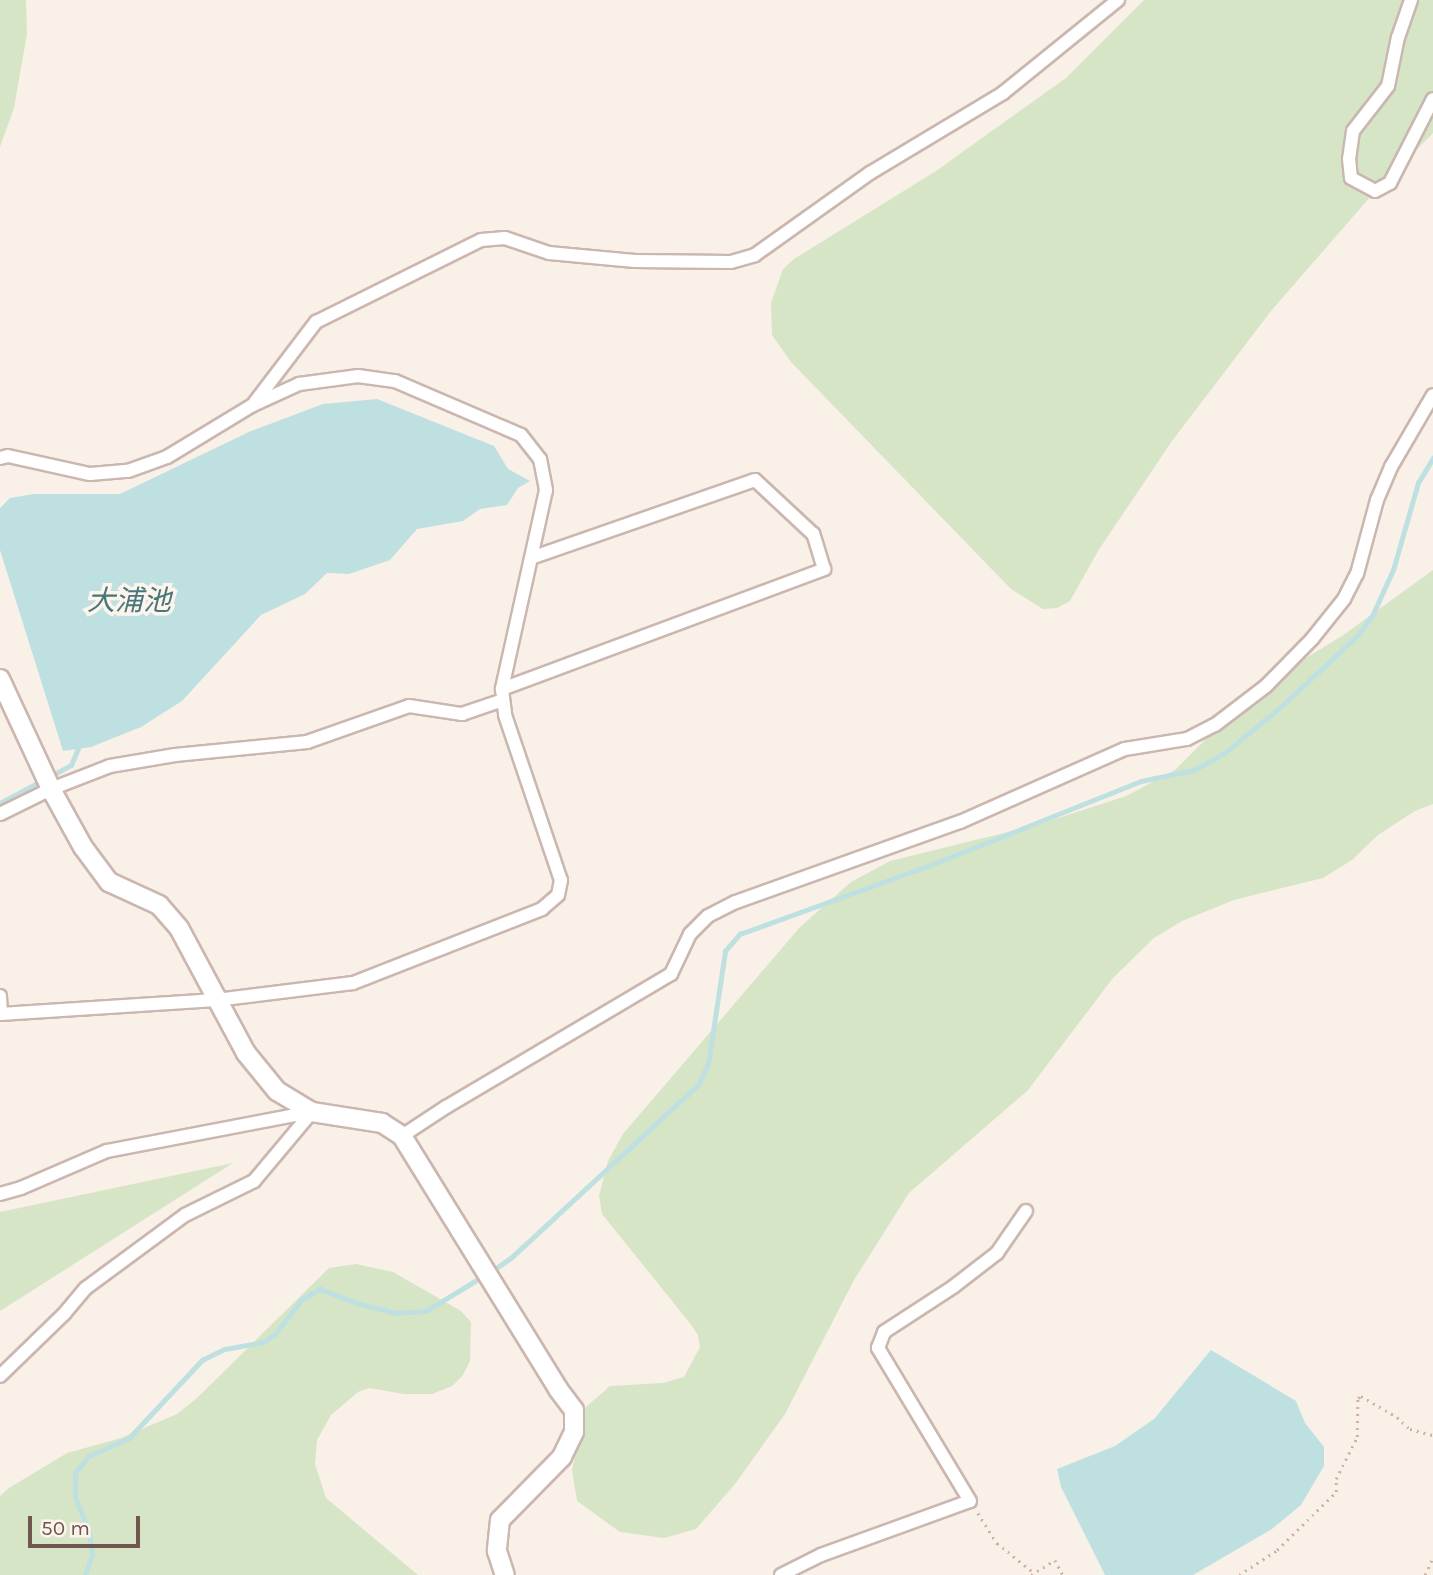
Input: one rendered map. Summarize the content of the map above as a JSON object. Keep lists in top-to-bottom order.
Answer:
{
  "water": ["大浦池"],
  "scale_bar": "50 m"
}
